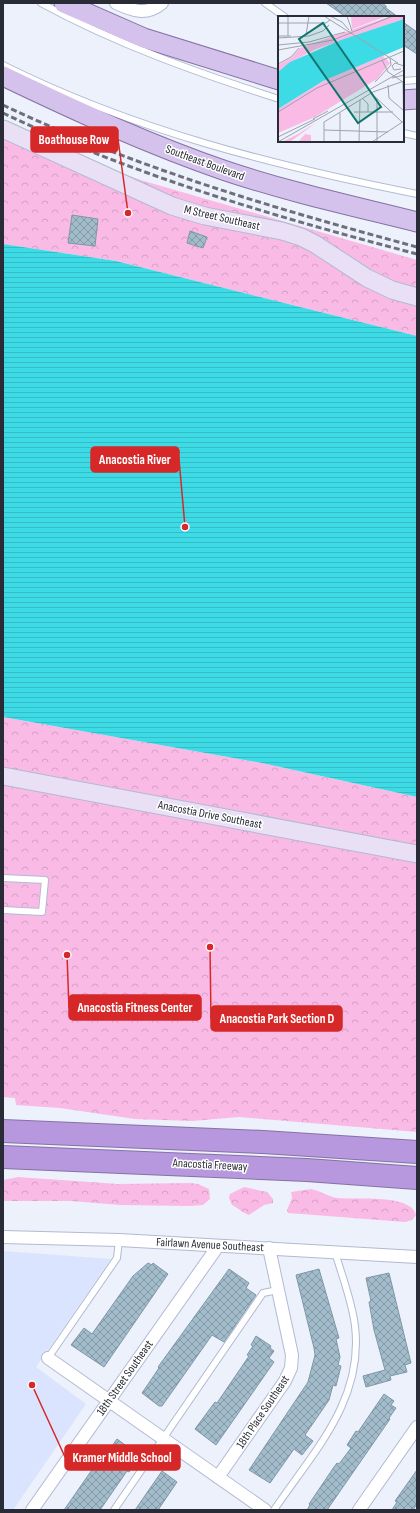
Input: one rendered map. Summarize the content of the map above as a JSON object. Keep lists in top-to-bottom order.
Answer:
{
  "streets": {
    "highway": ["Anacostia Freeway"],
    "main road": ["Southeast Boulevard"],
    "street": [
      "M Street Southeast",
      "Anacostia Drive Southeast",
      "Fairlawn Avenue Southeast",
      "18th Street Southeast",
      "18th Place Southeast"
    ]
  },
  "crossings": [
    ["Fairlawn Avenue Southeast", "18th Street Southeast"],
    ["Fairlawn Avenue Southeast", "18th Place Southeast"]
  ],
  "places": [
    "Boathouse Row",
    "Anacostia River",
    "Anacostia Park Section D",
    "Anacostia Fitness Center",
    "Kramer Middle School"
  ]
}
